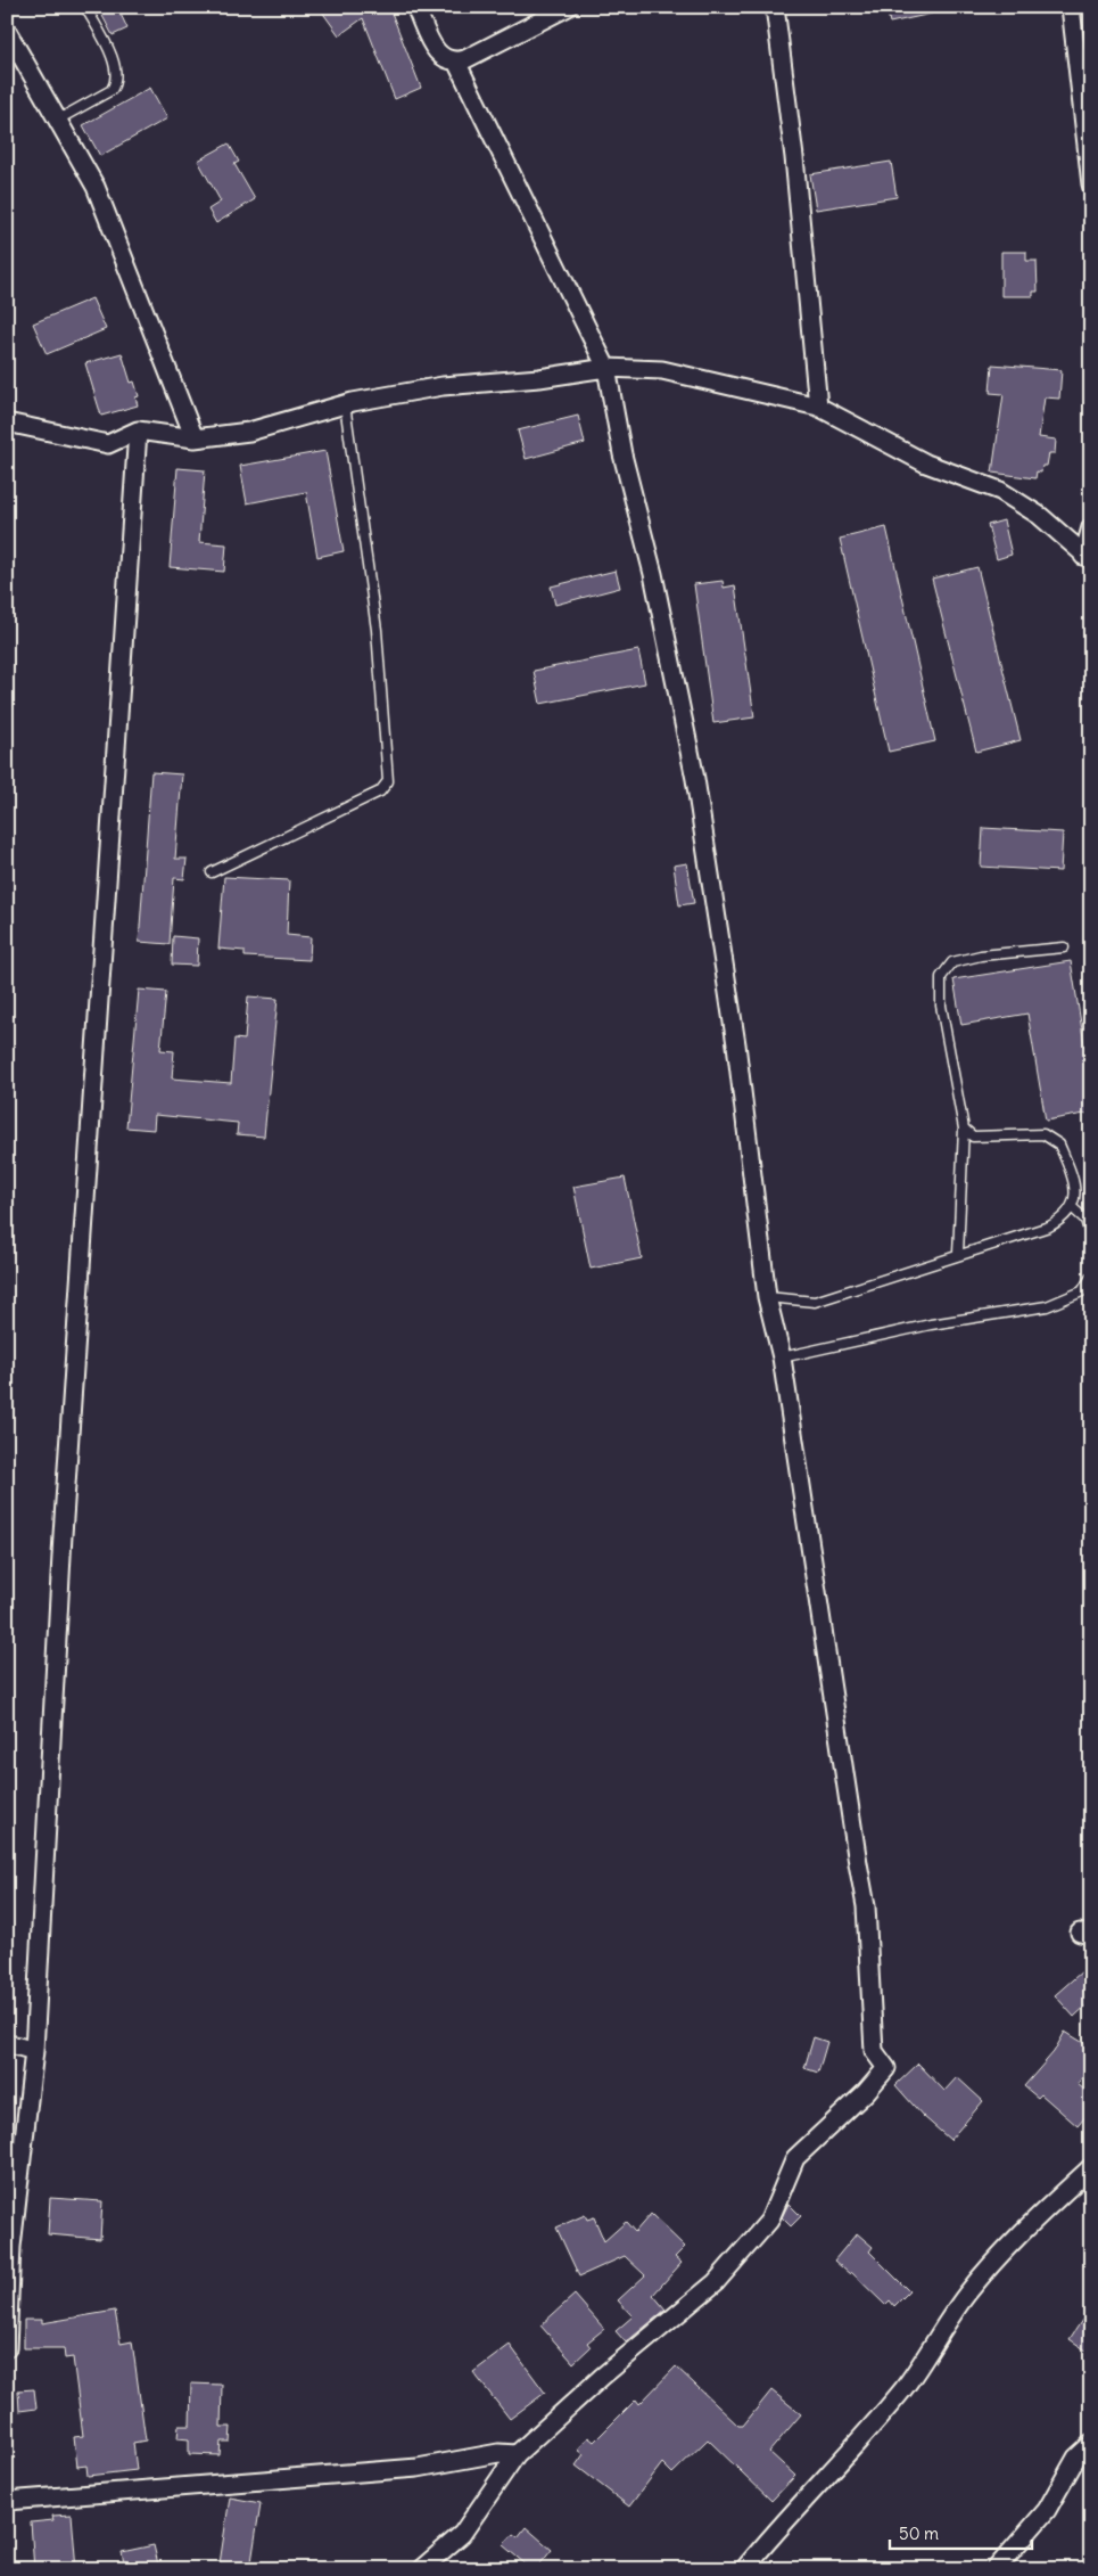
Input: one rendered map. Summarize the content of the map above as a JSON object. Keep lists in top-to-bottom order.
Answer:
{
  "scale_bar": "50 m"
}
